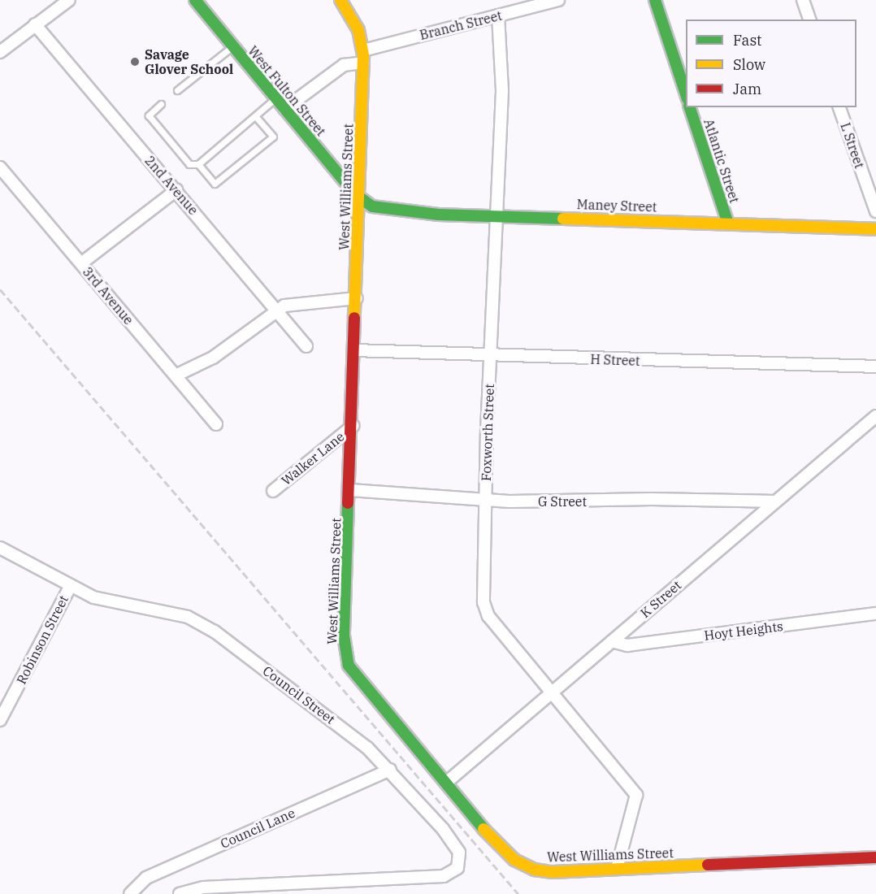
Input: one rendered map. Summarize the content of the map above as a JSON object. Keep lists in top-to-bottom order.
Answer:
{
  "streets": {
    "street": [
      "Branch Street",
      "West Fulton Street",
      "L Street",
      "Atlantic Street",
      "2nd Avenue",
      "West Williams Street",
      "Maney Street",
      "3rd Avenue",
      "H Street",
      "Foxworth Street",
      "Walker Lane",
      "G Street",
      "K Street",
      "Hoyt Heights",
      "Robinson Street",
      "Council Street",
      "Council Lane"
    ]
  },
  "crossings": [
    ["Branch Street", "West Williams Street"],
    ["Branch Street", "Foxworth Street"],
    ["West Fulton Street", "West Williams Street"],
    ["West Fulton Street", "Maney Street"],
    ["Atlantic Street", "Maney Street"],
    ["West Williams Street", "Maney Street"],
    ["West Williams Street", "H Street"],
    ["West Williams Street", "Foxworth Street"],
    ["West Williams Street", "Walker Lane"],
    ["West Williams Street", "G Street"],
    ["West Williams Street", "K Street"],
    ["Maney Street", "Foxworth Street"],
    ["H Street", "Foxworth Street"],
    ["Foxworth Street", "G Street"],
    ["Foxworth Street", "K Street"],
    ["G Street", "K Street"],
    ["K Street", "Hoyt Heights"],
    ["Robinson Street", "Council Street"],
    ["Council Street", "Council Lane"]
  ],
  "places": ["Savage Glover School"],
  "legend": ["Fast", "Slow", "Jam"]
}
